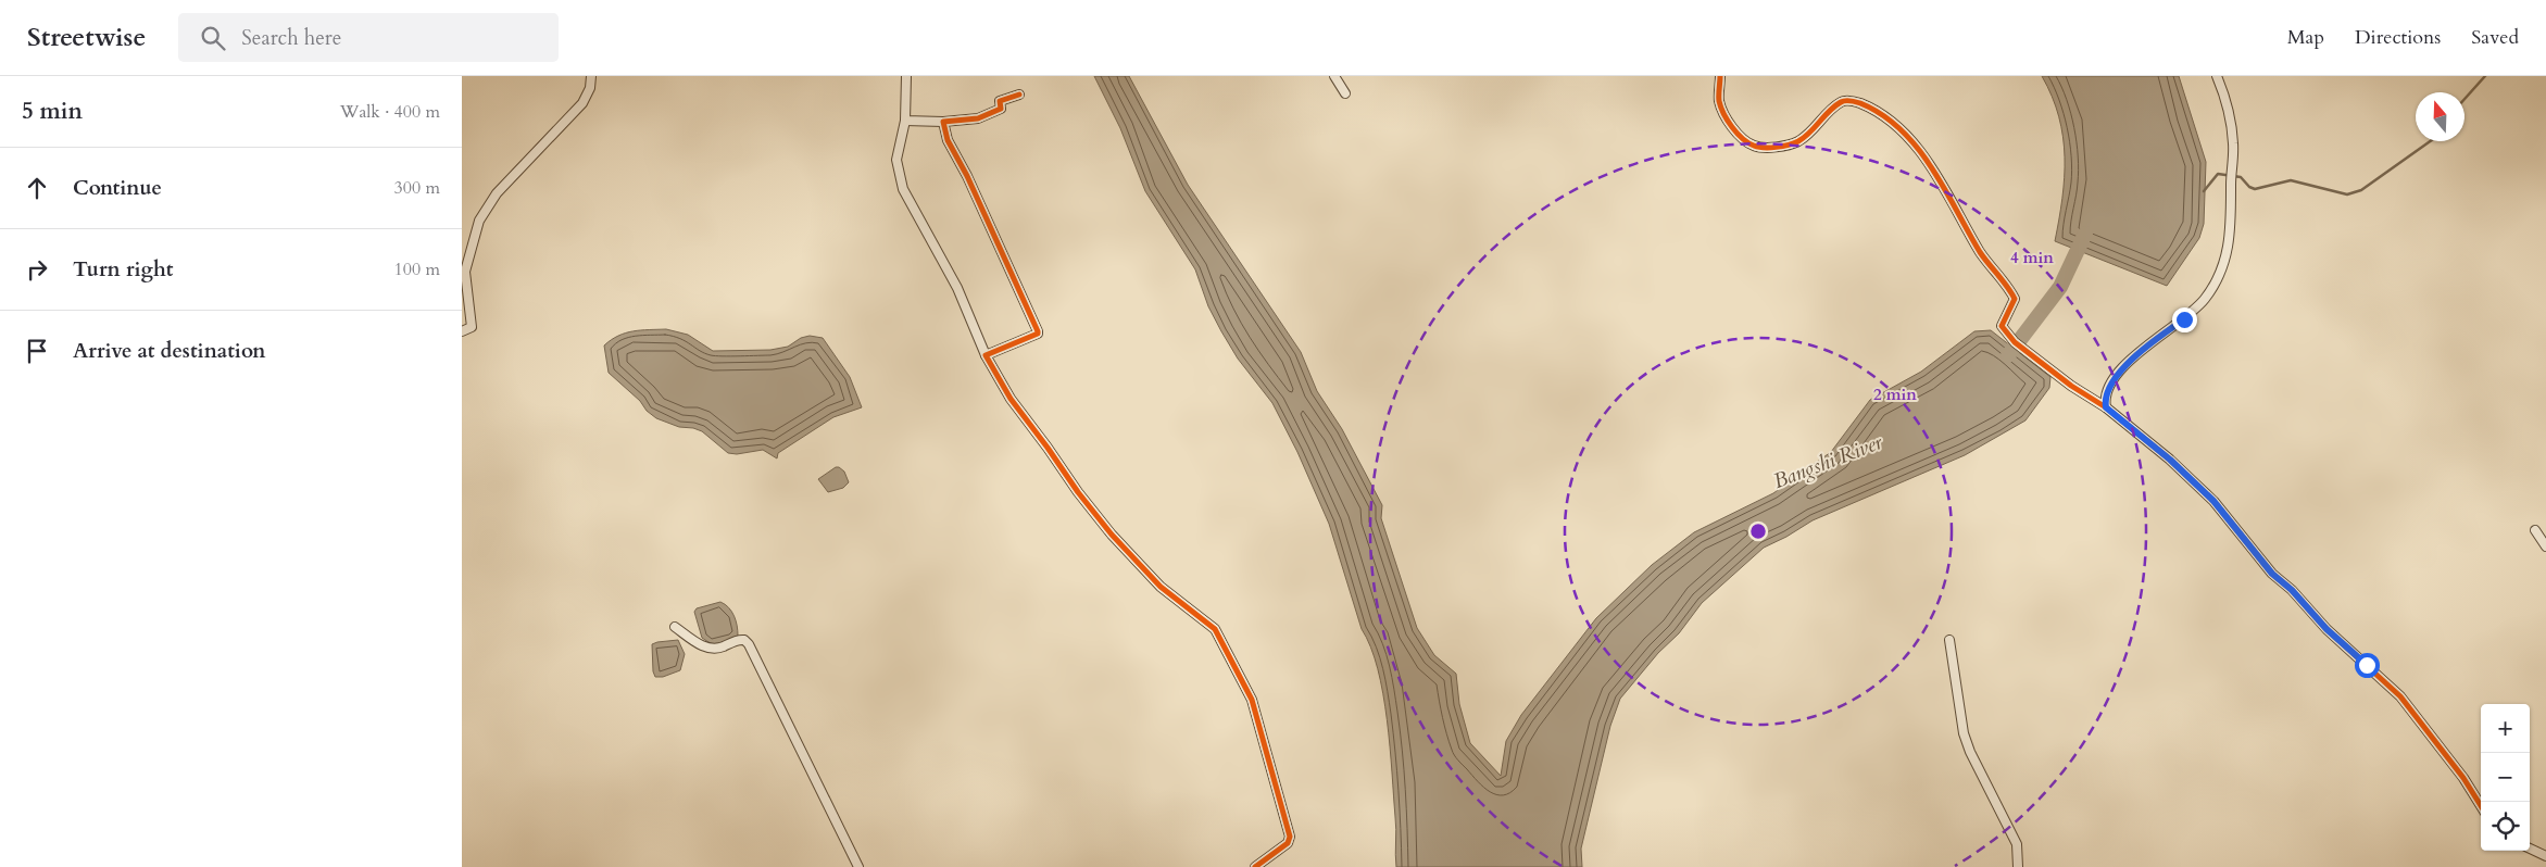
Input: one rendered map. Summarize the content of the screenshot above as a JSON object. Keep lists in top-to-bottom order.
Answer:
{
  "water": ["Bangshi River"],
  "north": "top",
  "page": {
    "header": "Streetwise",
    "search": "Search here",
    "nav": ["Map", "Directions", "Saved"],
    "heading": ["5 min", "Walk · 400 m"],
    "list": [
      ["Continue", "300 m"],
      ["Turn right", "100 m"],
      "Arrive at destination"
    ],
    "map_buttons": ["+", "−"]
  },
  "rings": ["4 min", "2 min"]
}
